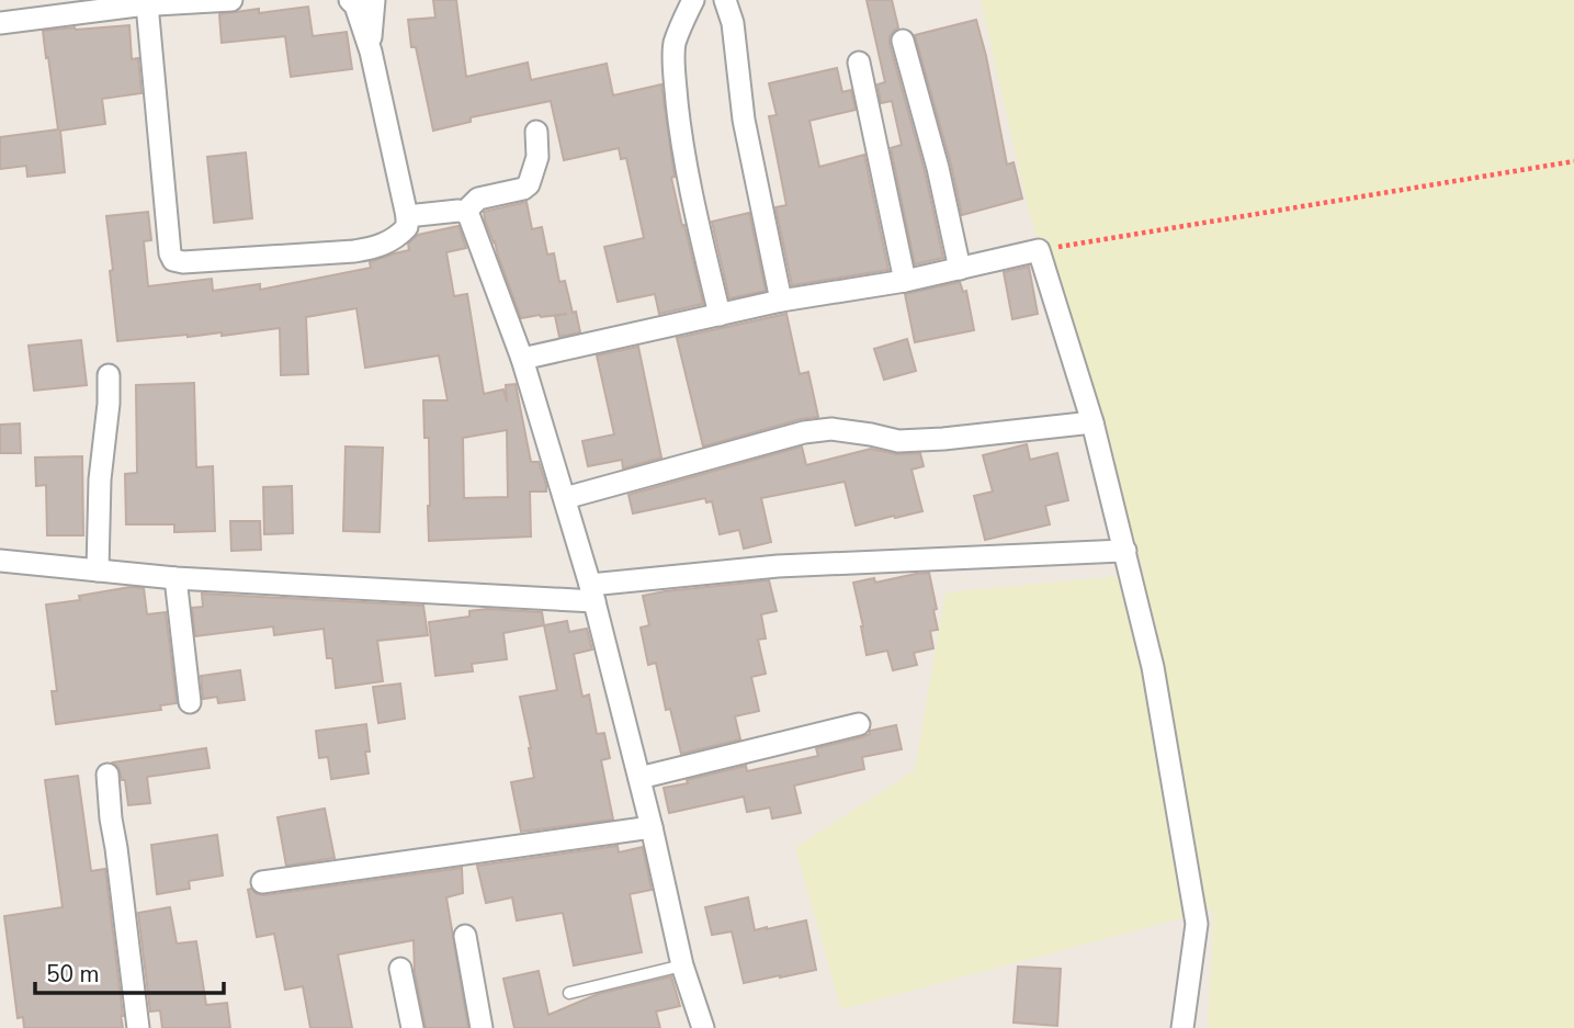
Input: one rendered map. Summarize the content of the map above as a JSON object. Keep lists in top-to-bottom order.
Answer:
{
  "scale_bar": "50 m"
}
